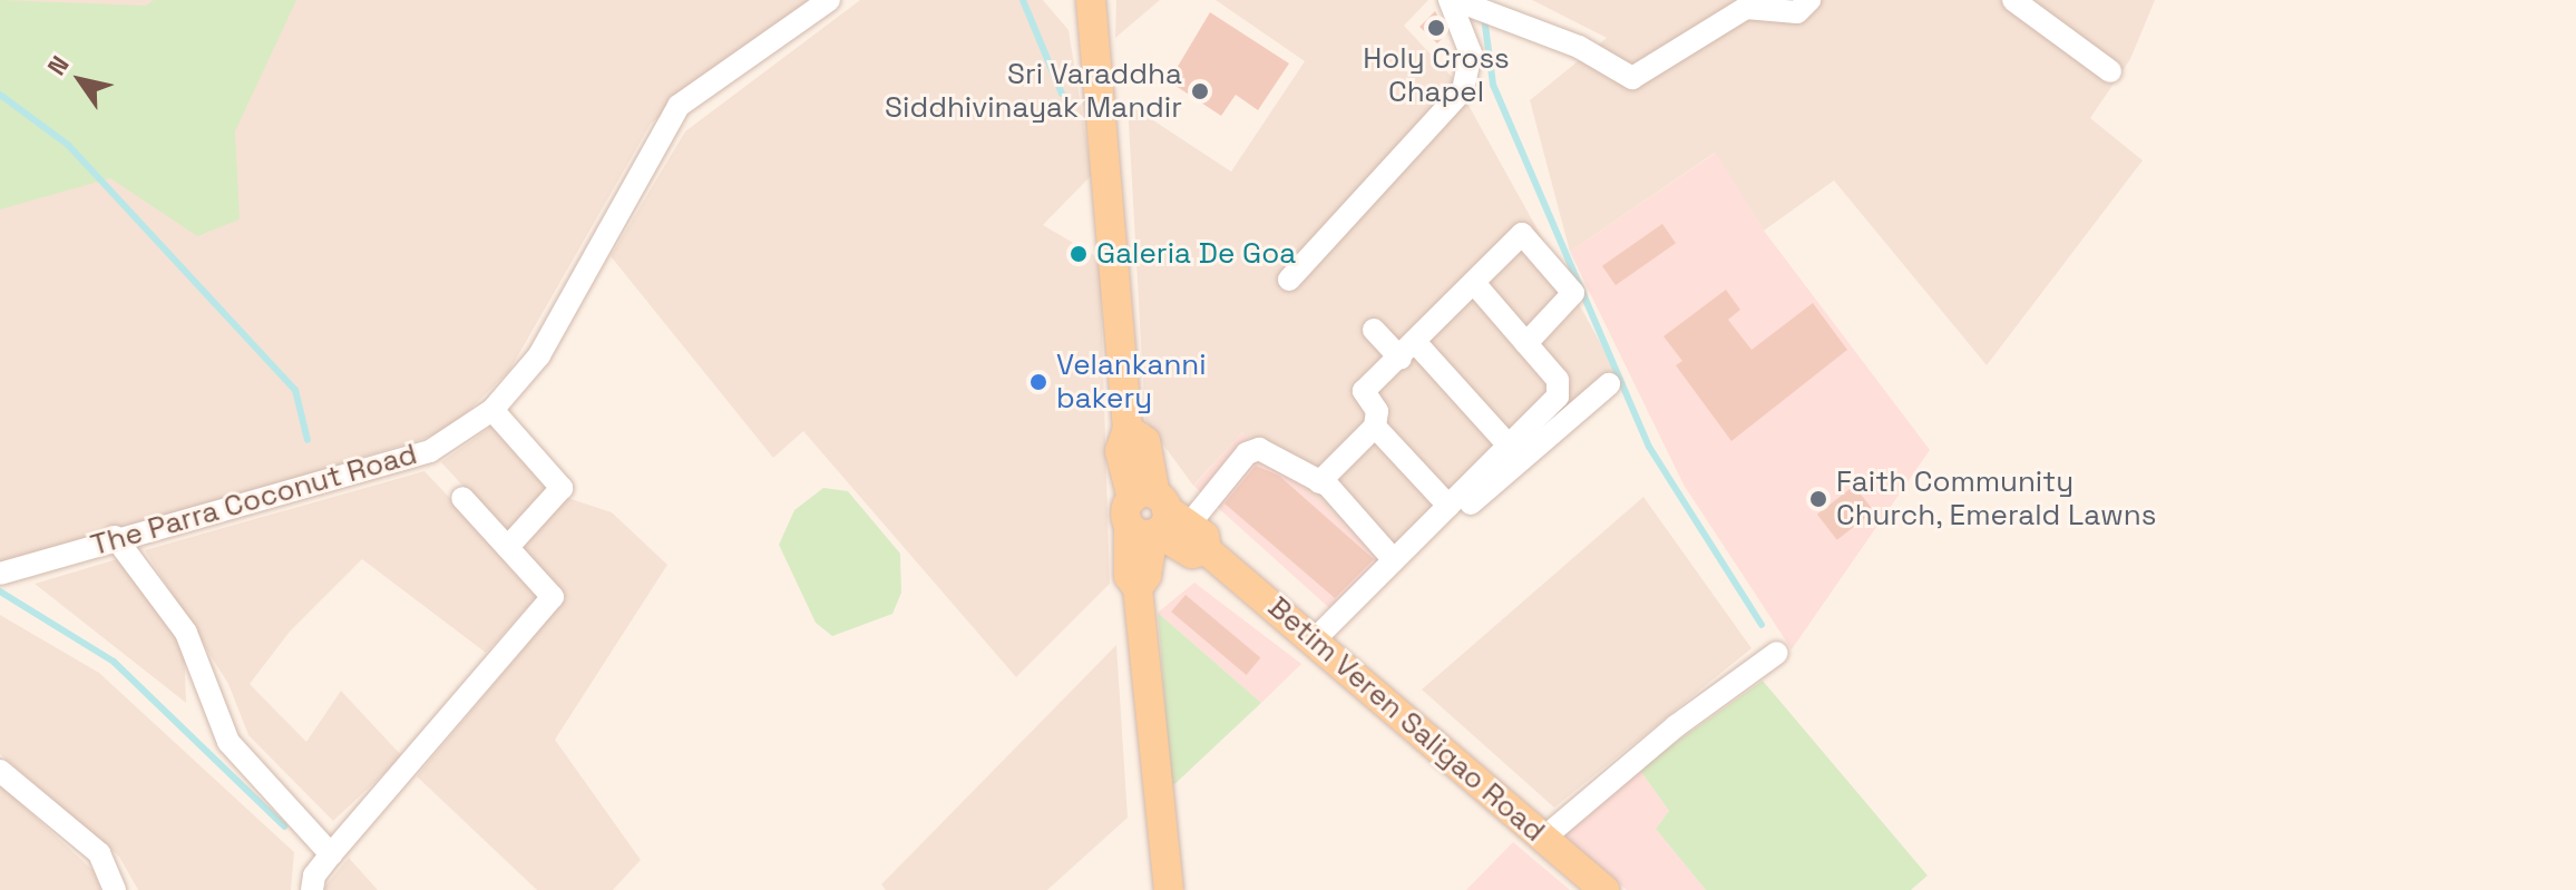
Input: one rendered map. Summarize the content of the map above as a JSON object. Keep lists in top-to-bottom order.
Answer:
{
  "streets": {
    "main road": ["Betim Veren Saligao Road"],
    "street": ["The Parra Coconut Road"]
  },
  "places": [
    "Holy Cross Chapel",
    "Sri Varaddha Siddhivinayak Mandir",
    "Galeria De Goa",
    "Velankanni bakery",
    "Faith Community Church, Emerald Lawns"
  ],
  "north": "top left"
}
